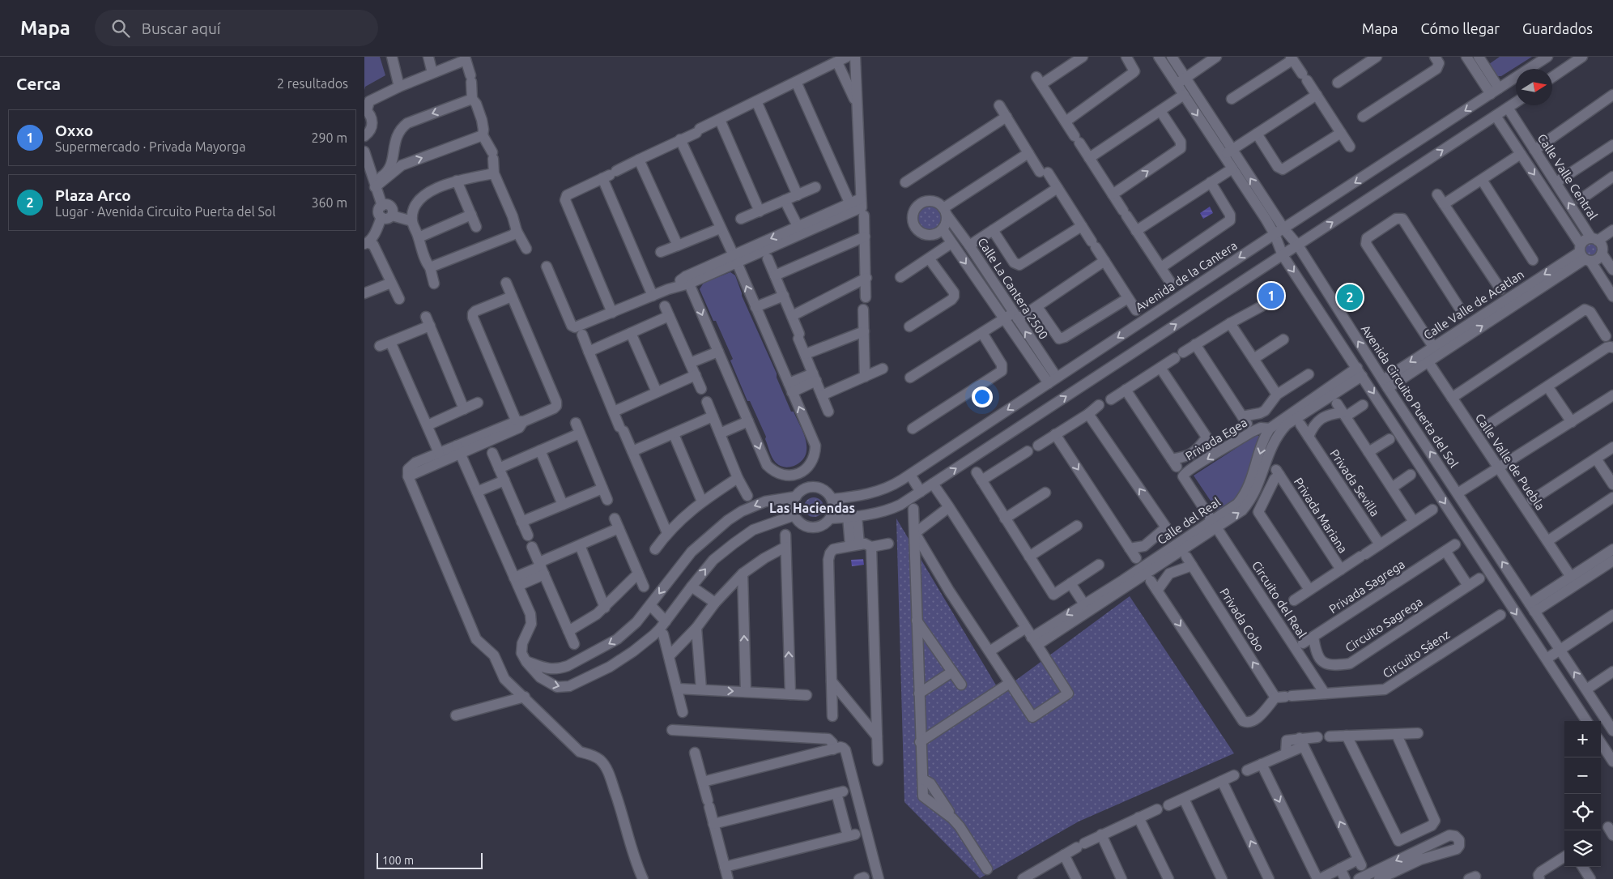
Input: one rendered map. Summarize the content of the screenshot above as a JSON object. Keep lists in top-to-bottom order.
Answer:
{
  "streets": {
    "street": [
      "Calle Valle Central",
      "Avenida de la Cantera",
      "Calle La Cantera 2500",
      "Calle Valle de Acatlan",
      "Avenida Circuito Puerta del Sol",
      "Privada Egea",
      "Calle Valle de Puebla",
      "Privada Sevilla",
      "Privada Mariana",
      "Calle del Real",
      "Privada Sagrega",
      "Circuito del Real",
      "Privada Cobo",
      "Circuito Sagrega",
      "Circuito Sáenz"
    ]
  },
  "crossings": [
    ["Avenida de la Cantera", "Calle La Cantera 2500"],
    ["Avenida de la Cantera", "Avenida Circuito Puerta del Sol"],
    ["Calle Valle de Acatlan", "Avenida Circuito Puerta del Sol"],
    ["Calle Valle de Acatlan", "Calle Valle de Puebla"],
    ["Avenida Circuito Puerta del Sol", "Calle del Real"],
    ["Privada Egea", "Calle del Real"],
    ["Privada Egea", "Circuito del Real"],
    ["Privada Sevilla", "Privada Mariana"],
    ["Calle del Real", "Circuito del Real"],
    ["Circuito del Real", "Circuito Sáenz"],
    ["Privada Cobo", "Circuito Sáenz"]
  ],
  "one_way": ["Privada Cobo"],
  "districts": ["Las Haciendas"],
  "scale_bar": "100 m",
  "north": "right",
  "page": {
    "header": "Mapa",
    "search": "Buscar aquí",
    "nav": ["Mapa", "Cómo llegar", "Guardados"],
    "heading": ["Cerca", "2 resultados"],
    "list": [
      {
        "mark": "1",
        "name": "Oxxo",
        "note": "Supermercado · Privada Mayorga",
        "value": "290 m"
      },
      {
        "mark": "2",
        "name": "Plaza Arco",
        "note": "Lugar · Avenida Circuito Puerta del Sol",
        "value": "360 m"
      }
    ],
    "pins": ["1", "2"],
    "map_buttons": ["+", "−"],
    "scale": "100 m"
  }
}
